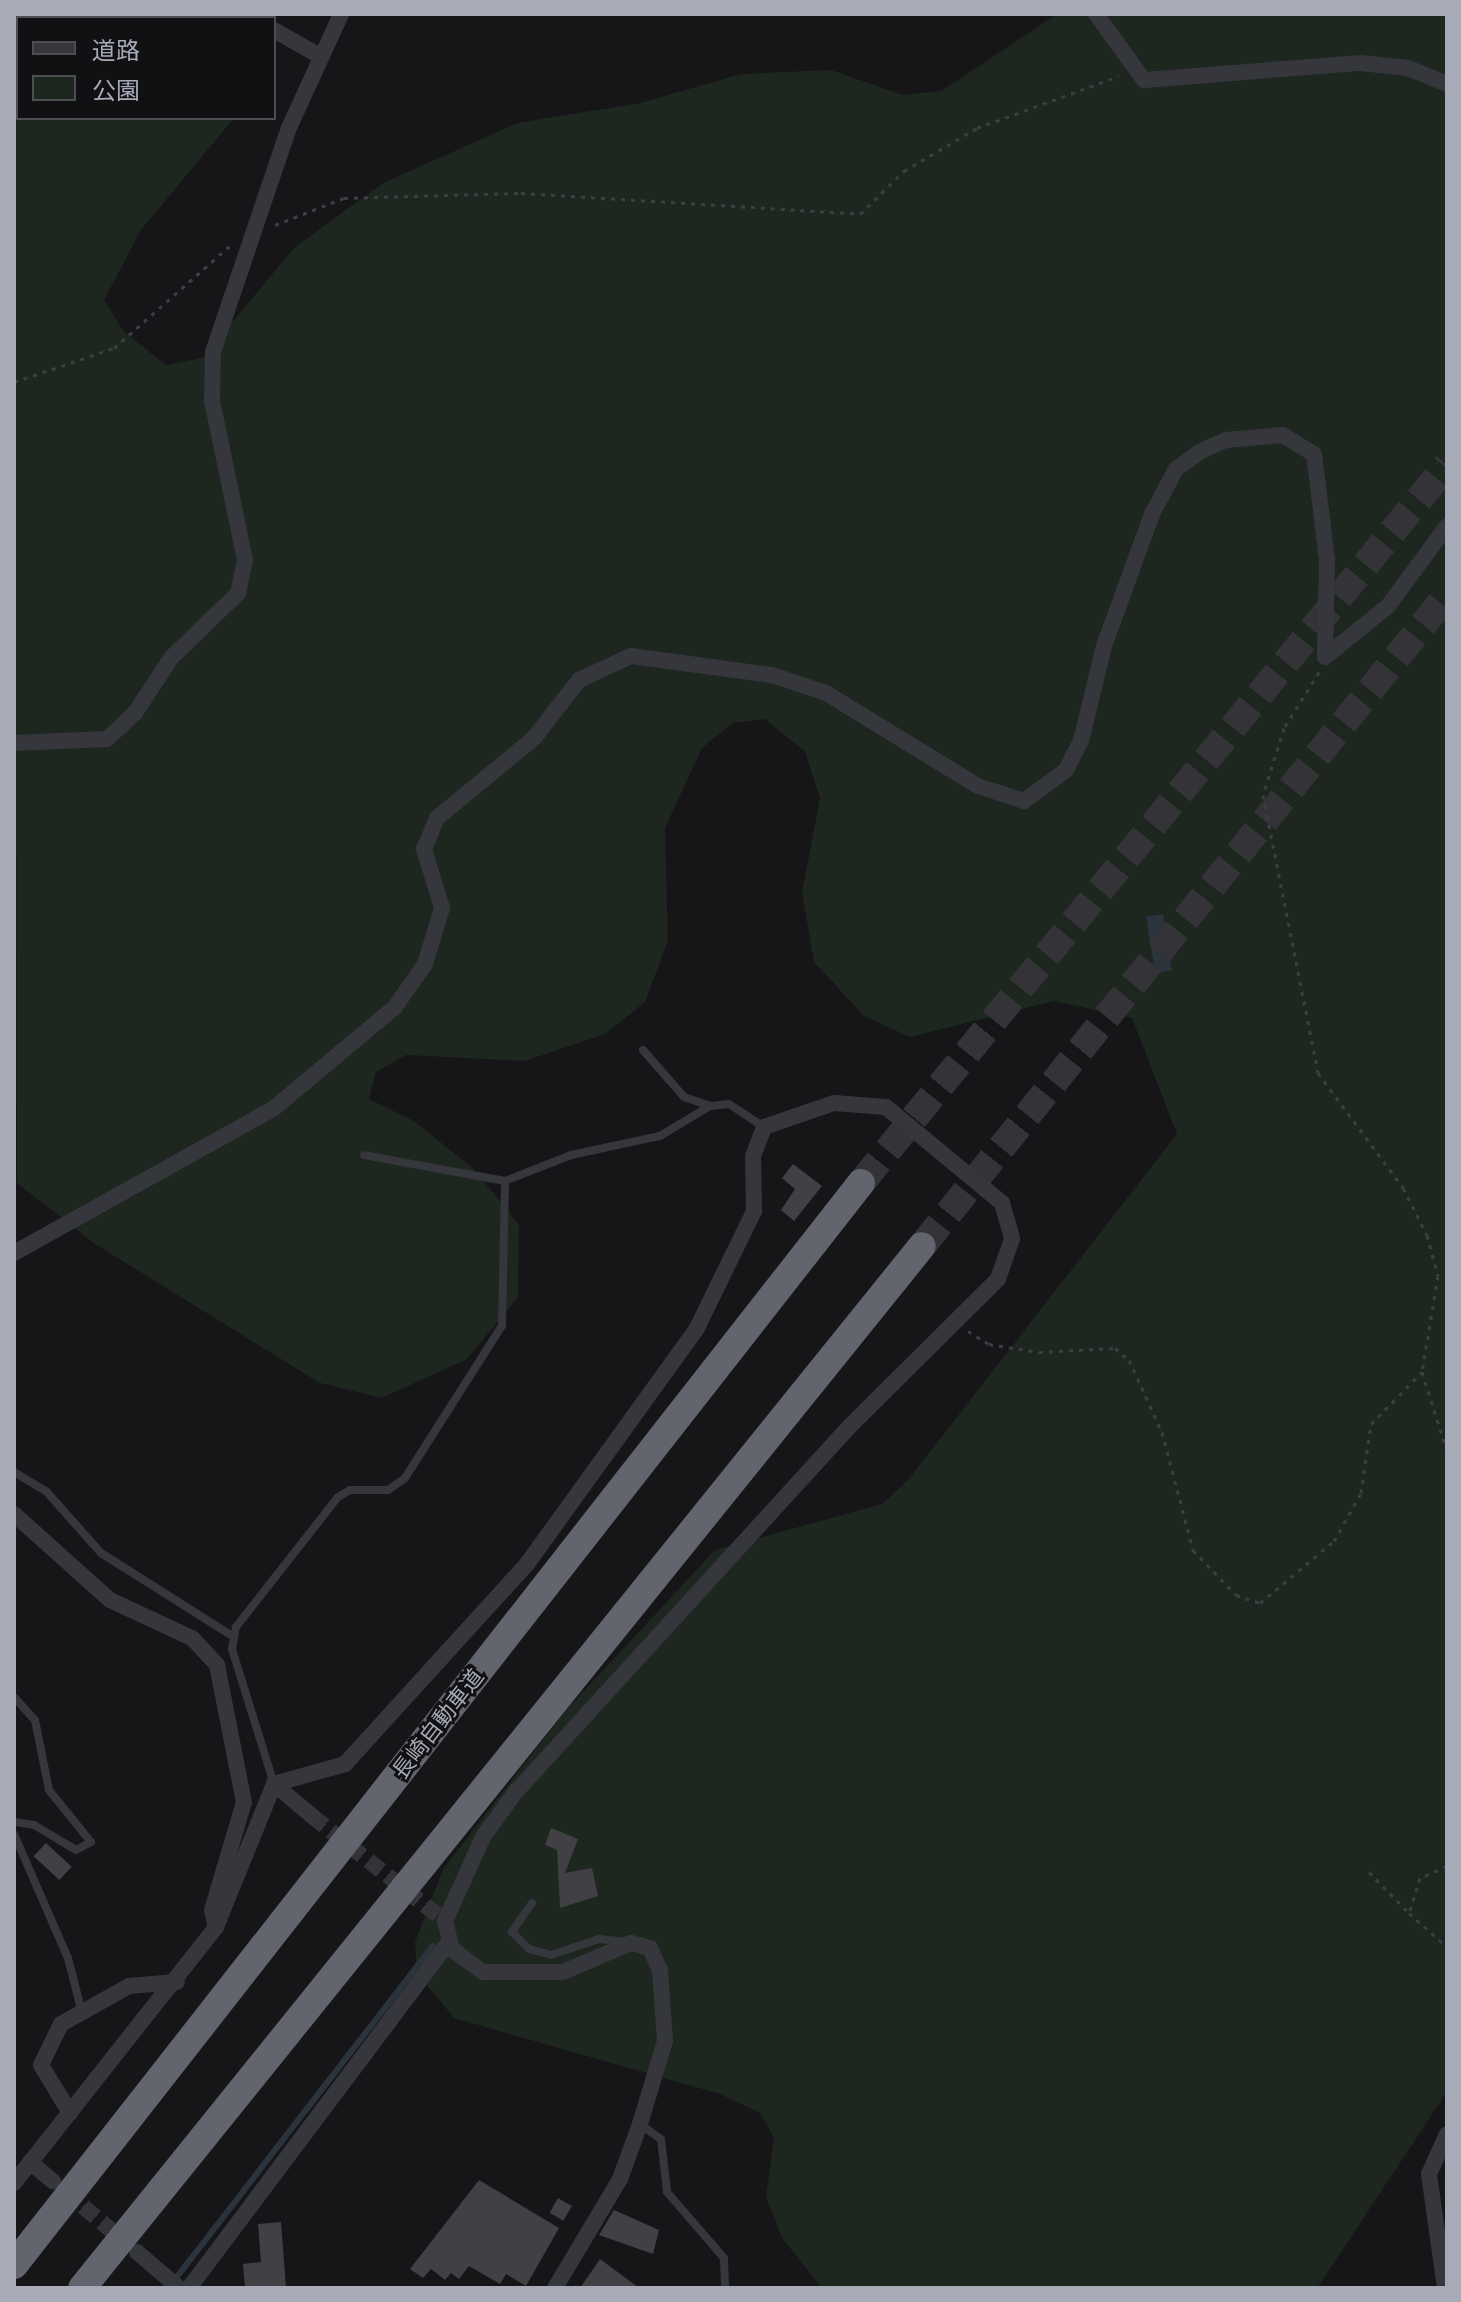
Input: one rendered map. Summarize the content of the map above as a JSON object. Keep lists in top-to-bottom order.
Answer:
{
  "streets": {
    "highway": ["長崎自動車道"]
  },
  "legend": ["道路", "公園"]
}
